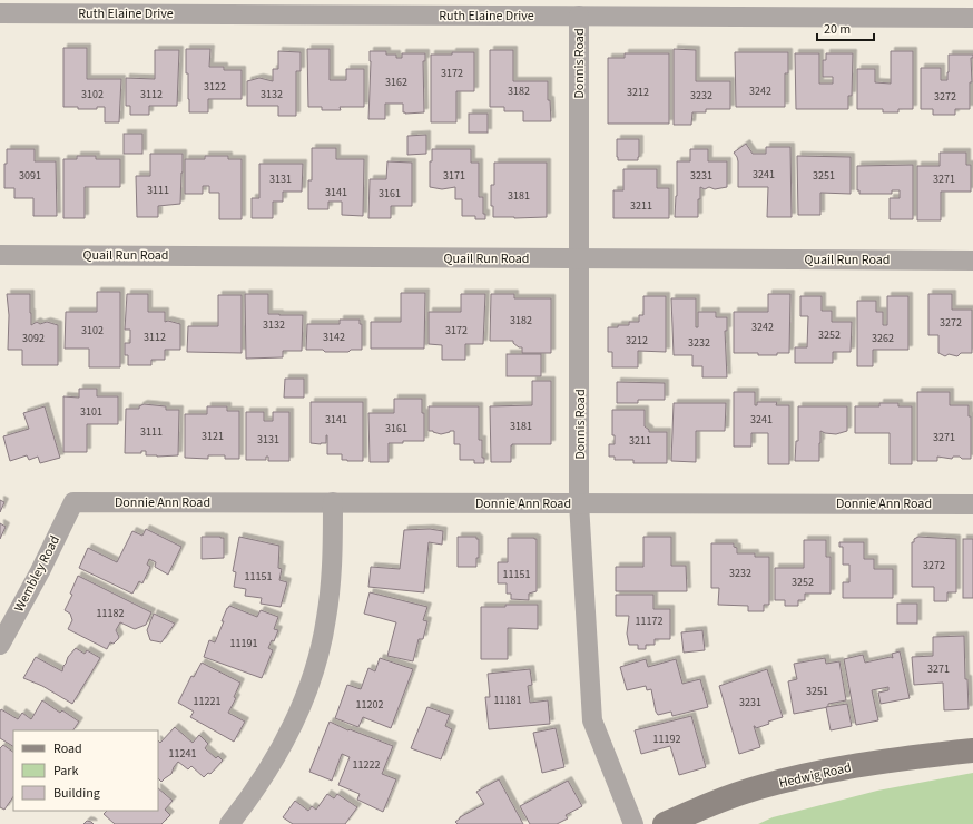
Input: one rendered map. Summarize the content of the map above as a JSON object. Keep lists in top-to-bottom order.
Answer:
{
  "streets": {
    "street": [
      "Ruth Elaine Drive",
      "Donnis Road",
      "Quail Run Road",
      "Donnie Ann Road",
      "Wembley Road",
      "Hedwig Road"
    ]
  },
  "crossings": [
    ["Ruth Elaine Drive", "Donnis Road"],
    ["Donnis Road", "Quail Run Road"],
    ["Donnis Road", "Donnie Ann Road"],
    ["Donnie Ann Road", "Wembley Road"]
  ],
  "house_numbers": [
    "3172",
    "3162",
    "3122",
    "3182",
    "3242",
    "3212",
    "3102",
    "3112",
    "3132",
    "3232",
    "3272",
    "3241",
    "3091",
    "3171",
    "3231",
    "3251",
    "3131",
    "3271",
    "3111",
    "3141",
    "3161",
    "3181",
    "3211",
    "3182",
    "3272",
    "3132",
    "3242",
    "3102",
    "3172",
    "3252",
    "3112",
    "3142",
    "3092",
    "3262",
    "3212",
    "3232",
    "3101",
    "3141",
    "3241",
    "3181",
    "3161",
    "3111",
    "3121",
    "3271",
    "3131",
    "3211",
    "3272",
    "3232",
    "11151",
    "11151",
    "3252",
    "11182",
    "11172",
    "11191",
    "3271",
    "3251",
    "11181",
    "11221",
    "3231",
    "11202",
    "11192",
    "11241",
    "11222"
  ],
  "legend": ["Road", "Park", "Building"],
  "scale_bar": "20 m"
}
